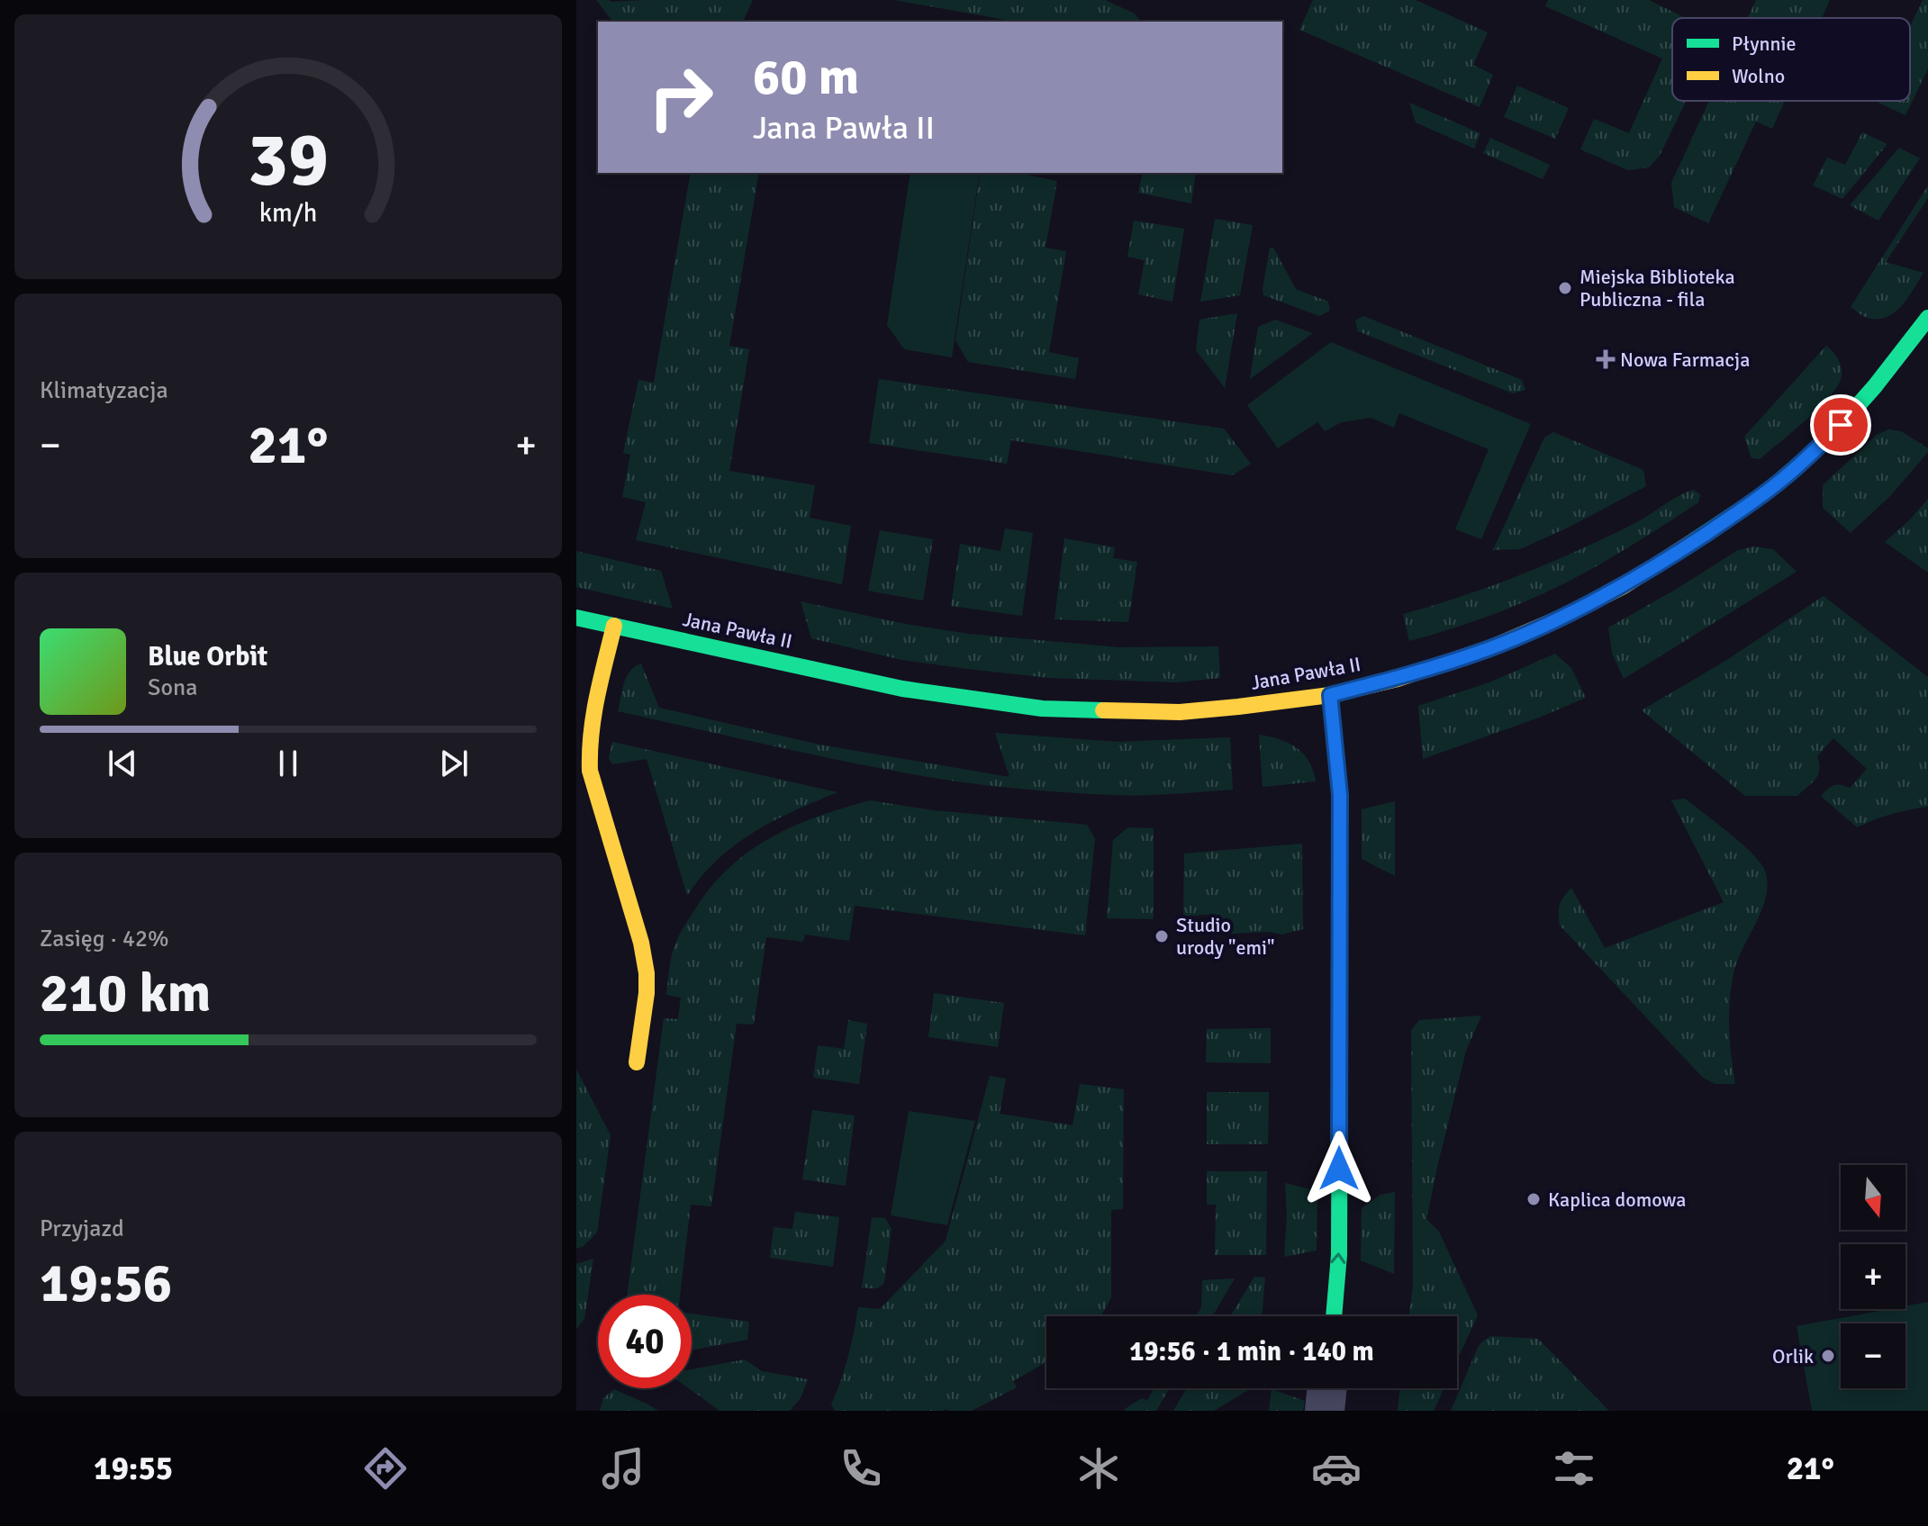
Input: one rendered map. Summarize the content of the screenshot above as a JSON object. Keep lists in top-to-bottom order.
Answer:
{
  "streets": {
    "street": ["Jana Pawła II"]
  },
  "places": {
    "other": [
      "Miejska Biblioteka Publiczna - fila",
      "Studio urody \"emi\"",
      "Kaplica domowa",
      "Orlik"
    ],
    "health": ["Nowa Farmacja"]
  },
  "legend": ["Płynnie", "Wolno"],
  "north": "bottom",
  "page": {
    "turn": ["60 m", "Jana Pawła II"],
    "tile": [
      "Klimatyzacja",
      ["Zasięg · 42%", "210 km"],
      ["Przyjazd", "19:56"]
    ],
    "heat": ["−", "21°", "+"],
    "song": ["Blue Orbit", "Sona"],
    "map_buttons": ["+", "−"],
    "limit": "40",
    "trip": "19:56 · 1 min · 140 m",
    "tabs": ["19:55", "21°"],
    "gauge": ["39", "km/h"]
  }
}
